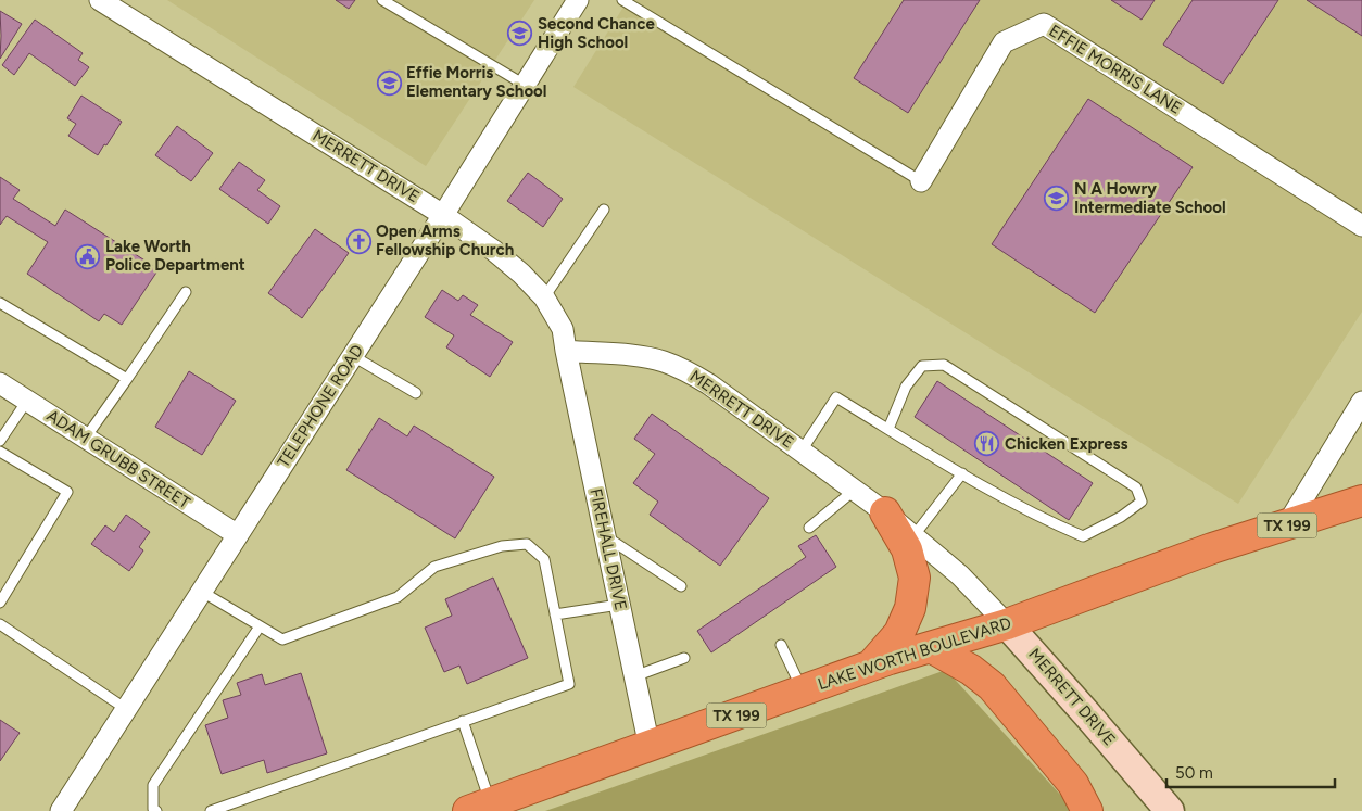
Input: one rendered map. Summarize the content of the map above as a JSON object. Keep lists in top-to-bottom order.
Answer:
{
  "streets": {
    "highway": ["TX 199", "LAKE WORTH BOULEVARD"],
    "main road": ["MERRETT DRIVE"],
    "street": [
      "EFFIE MORRIS LANE",
      "TELEPHONE ROAD",
      "ADAM GRUBB STREET",
      "FIREHALL DRIVE"
    ]
  },
  "crossings": [
    ["MERRETT DRIVE", "TELEPHONE ROAD"],
    ["MERRETT DRIVE", "FIREHALL DRIVE"],
    ["MERRETT DRIVE", "LAKE WORTH BOULEVARD"],
    ["TELEPHONE ROAD", "ADAM GRUBB STREET"],
    ["FIREHALL DRIVE", "LAKE WORTH BOULEVARD"]
  ],
  "places": {
    "school or university": ["Second Chance High School", "Effie Morris Elementary School", "N A Howry Intermediate School"],
    "church": ["Open Arms Fellowship Church"],
    "public building": ["Lake Worth Police Department"],
    "restaurant": ["Chicken Express"]
  },
  "scale_bar": "50 m"
}
